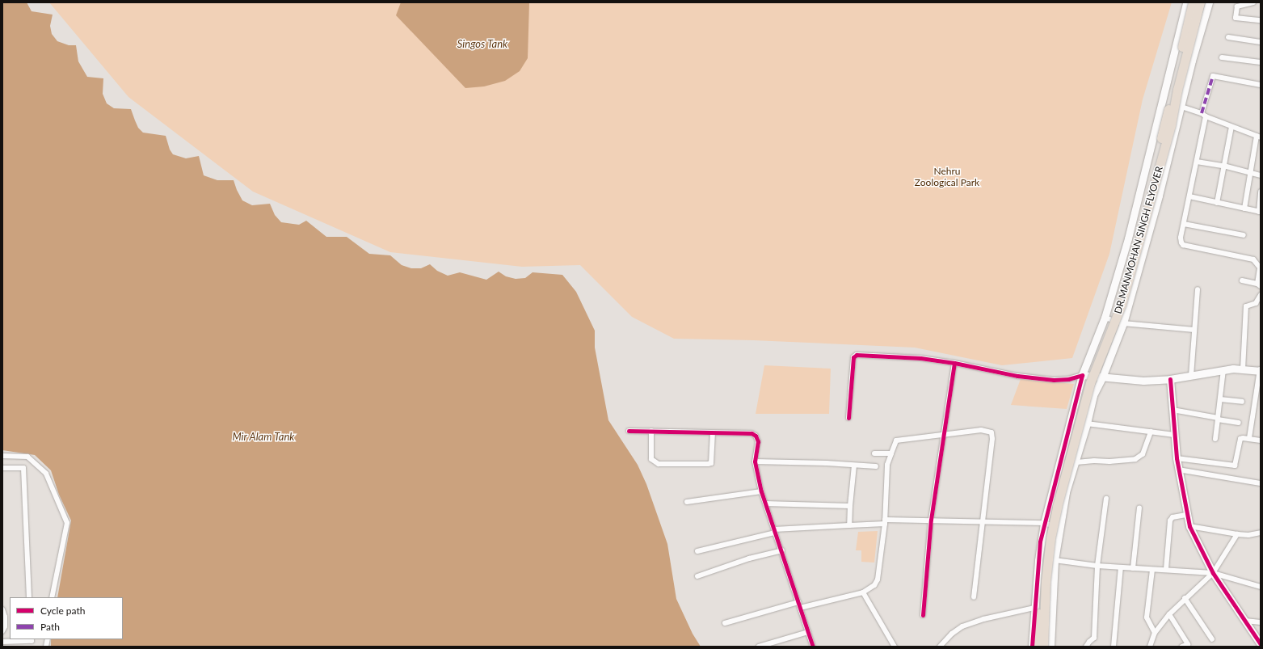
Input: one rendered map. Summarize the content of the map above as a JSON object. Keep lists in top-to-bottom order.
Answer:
{
  "streets": {
    "highway": ["DR.MANMOHAN SINGH FLYOVER"]
  },
  "water": ["Singos Tank", "Mir Alam Tank"],
  "parks": ["Nehru Zoological Park"],
  "legend": ["Cycle path", "Path"]
}
